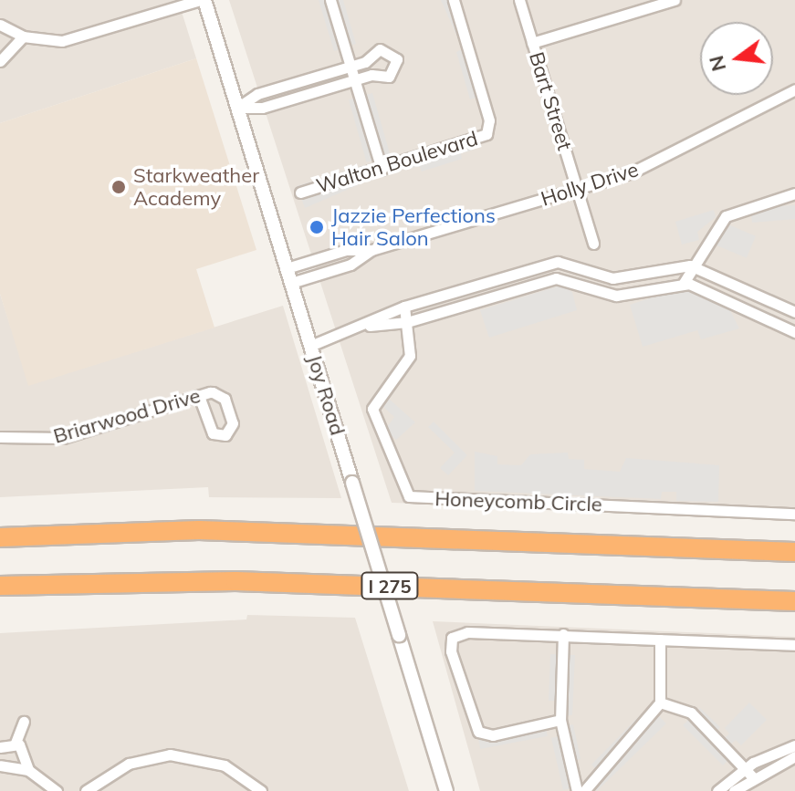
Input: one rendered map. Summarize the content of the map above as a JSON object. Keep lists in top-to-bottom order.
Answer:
{
  "streets": {
    "highway": ["I 275"],
    "street": [
      "Bart Street",
      "Walton Boulevard",
      "Holly Drive",
      "Joy Road",
      "Briarwood Drive",
      "Honeycomb Circle"
    ]
  },
  "crossings": [
    ["Bart Street", "Holly Drive"],
    ["Holly Drive", "Joy Road"]
  ],
  "places": ["Starkweather Academy", "Jazzie Perfections Hair Salon"],
  "north": "left"
}
